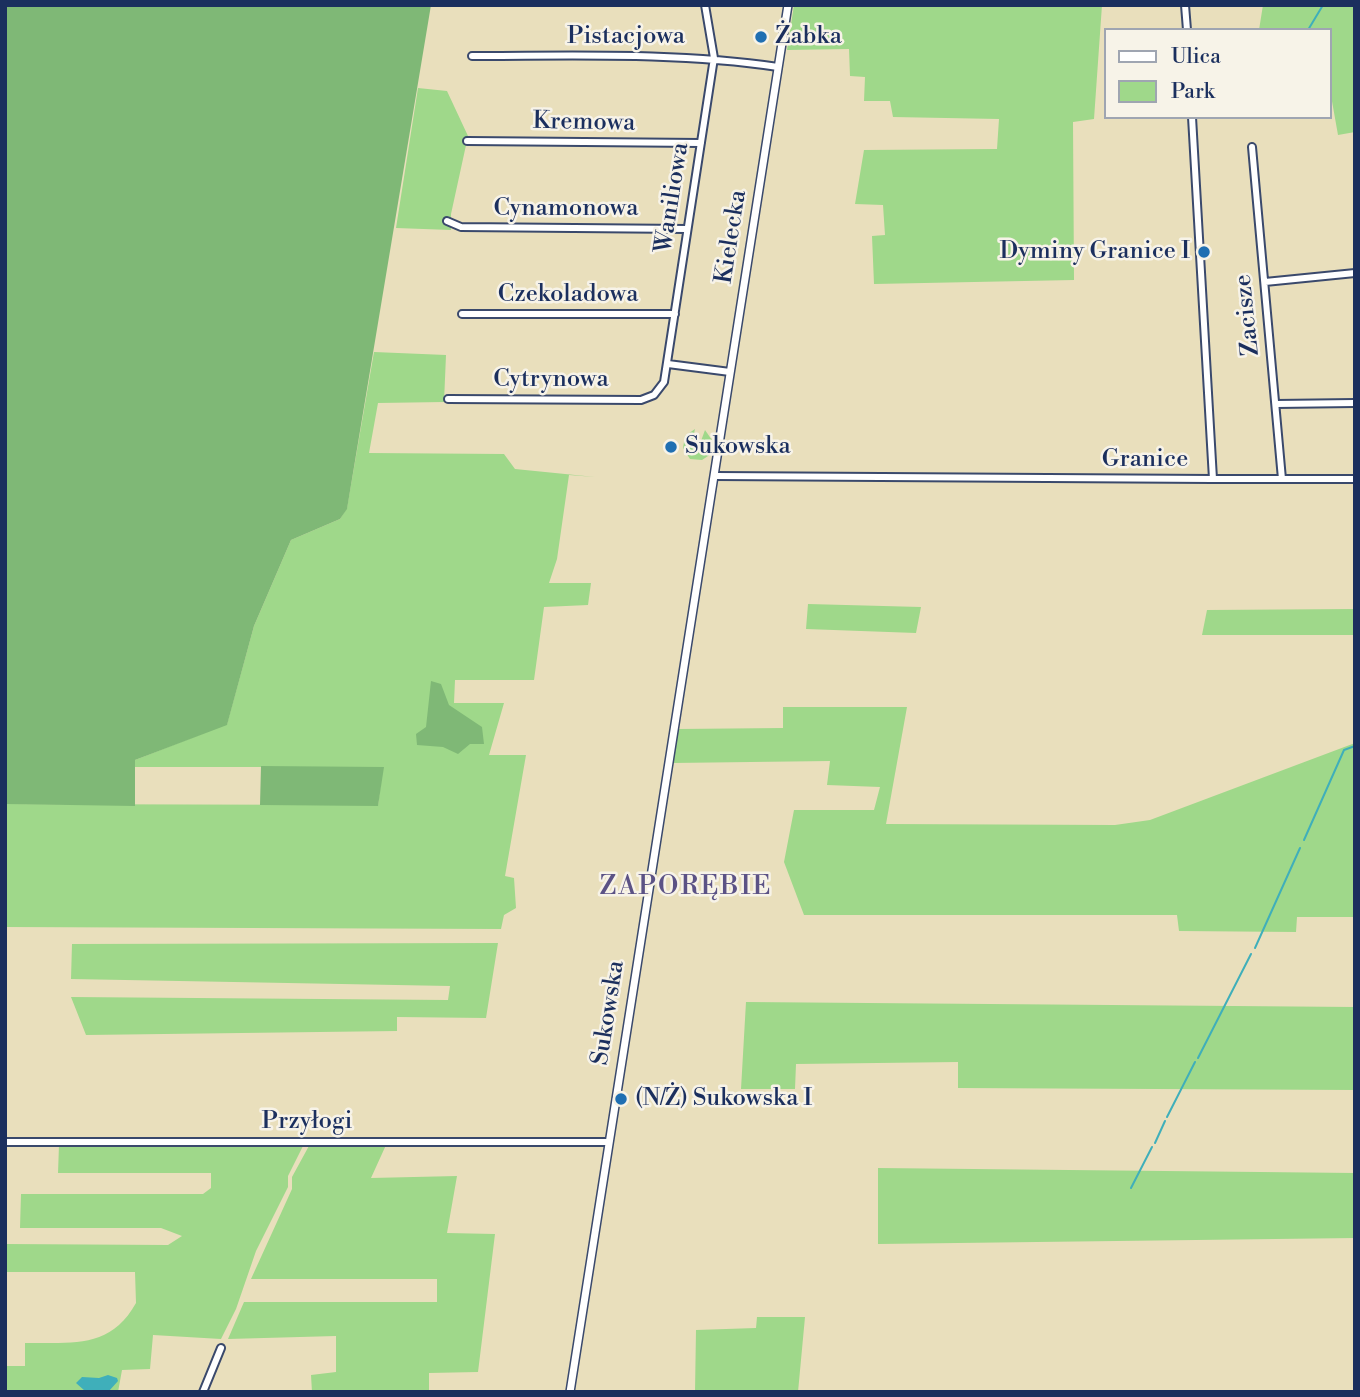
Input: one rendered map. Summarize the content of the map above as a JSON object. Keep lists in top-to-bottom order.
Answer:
{
  "streets": {
    "street": [
      "Pistacjowa",
      "Kremowa",
      "Waniliowa",
      "Cynamonowa",
      "Kielecka",
      "Czekoladowa",
      "Zacisze",
      "Cytrynowa",
      "Granice",
      "Sukowska",
      "Przyłogi"
    ]
  },
  "crossings": [
    ["Pistacjowa", "Waniliowa"],
    ["Pistacjowa", "Kielecka"],
    ["Kremowa", "Waniliowa"],
    ["Waniliowa", "Cynamonowa"],
    ["Waniliowa", "Czekoladowa"],
    ["Waniliowa", "Cytrynowa"],
    ["Kielecka", "Granice"],
    ["Kielecka", "Sukowska"],
    ["Granice", "Sukowska"],
    ["Sukowska", "Przyłogi"]
  ],
  "districts": ["ZAPORĘBIE"],
  "places": [
    "Żabka",
    "Dyminy Granice I",
    "Sukowska",
    "(N/Ż) Sukowska I"
  ],
  "legend": ["Ulica", "Park"]
}
